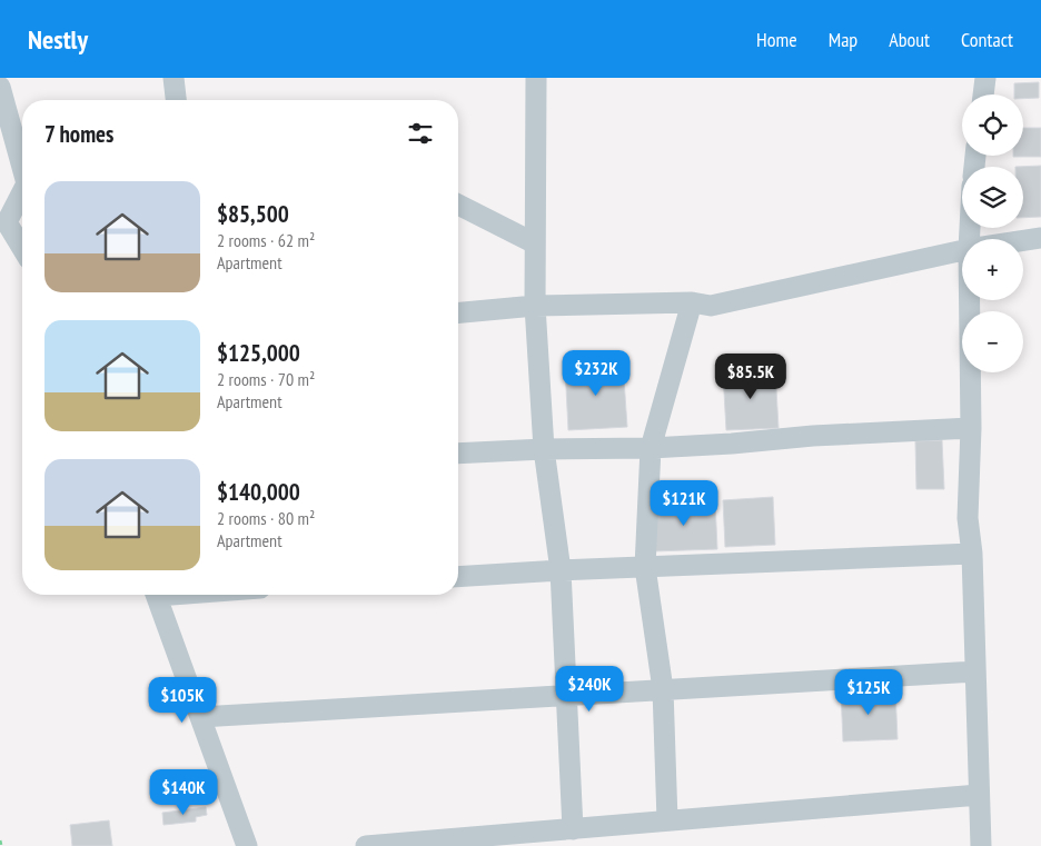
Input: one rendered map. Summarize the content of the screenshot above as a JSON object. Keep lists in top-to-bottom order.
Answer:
{
  "page": {
    "header": "Nestly",
    "nav": [
      "Home",
      "Map",
      "About",
      "Contact"
    ],
    "map_buttons": ["+", "−"],
    "heading": "7 homes",
    "list": [
      {
        "name": "$85,500",
        "note": "2 rooms · 62 m² · Apartment"
      },
      {
        "name": "$125,000",
        "note": "2 rooms · 70 m² · Apartment"
      },
      {
        "name": "$140,000",
        "note": "2 rooms · 80 m² · Apartment"
      }
    ],
    "price": [
      "$232K",
      "$85.5K",
      "$121K",
      "$240K",
      "$125K",
      "$105K",
      "$140K"
    ]
  }
}
